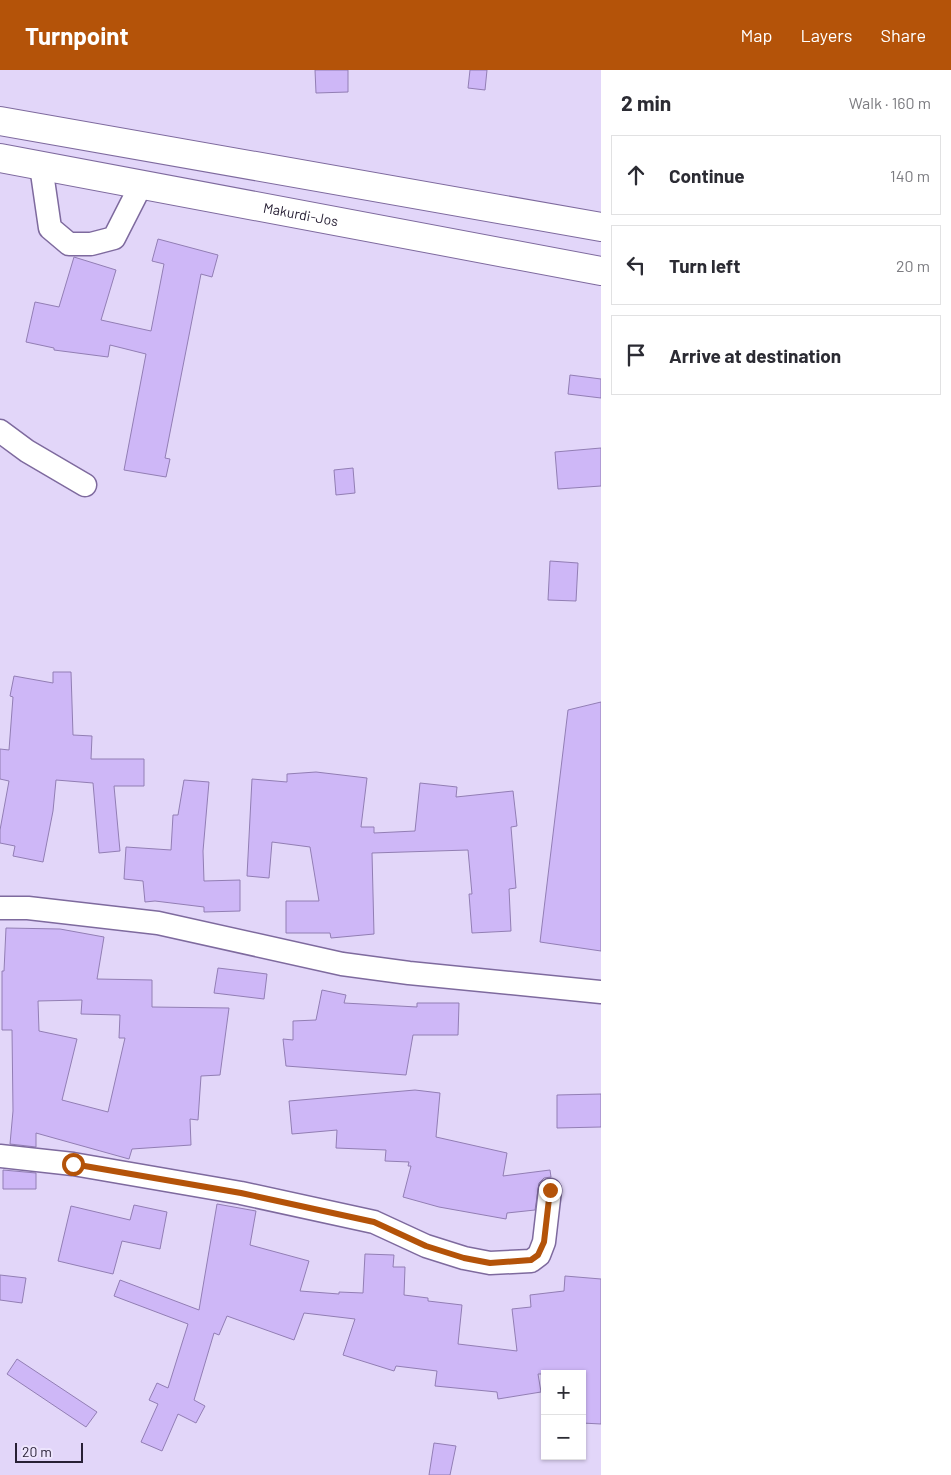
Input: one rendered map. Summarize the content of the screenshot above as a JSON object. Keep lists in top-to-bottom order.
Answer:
{
  "streets": {
    "highway": ["Makurdi-Jos"]
  },
  "scale_bar": "20 m",
  "page": {
    "header": "Turnpoint",
    "nav": ["Map", "Layers", "Share"],
    "heading": ["2 min", "Walk · 160 m"],
    "list": [
      ["Continue", "140 m"],
      ["Turn left", "20 m"],
      "Arrive at destination"
    ],
    "map_buttons": ["+", "−"],
    "scale": "20 m"
  }
}
